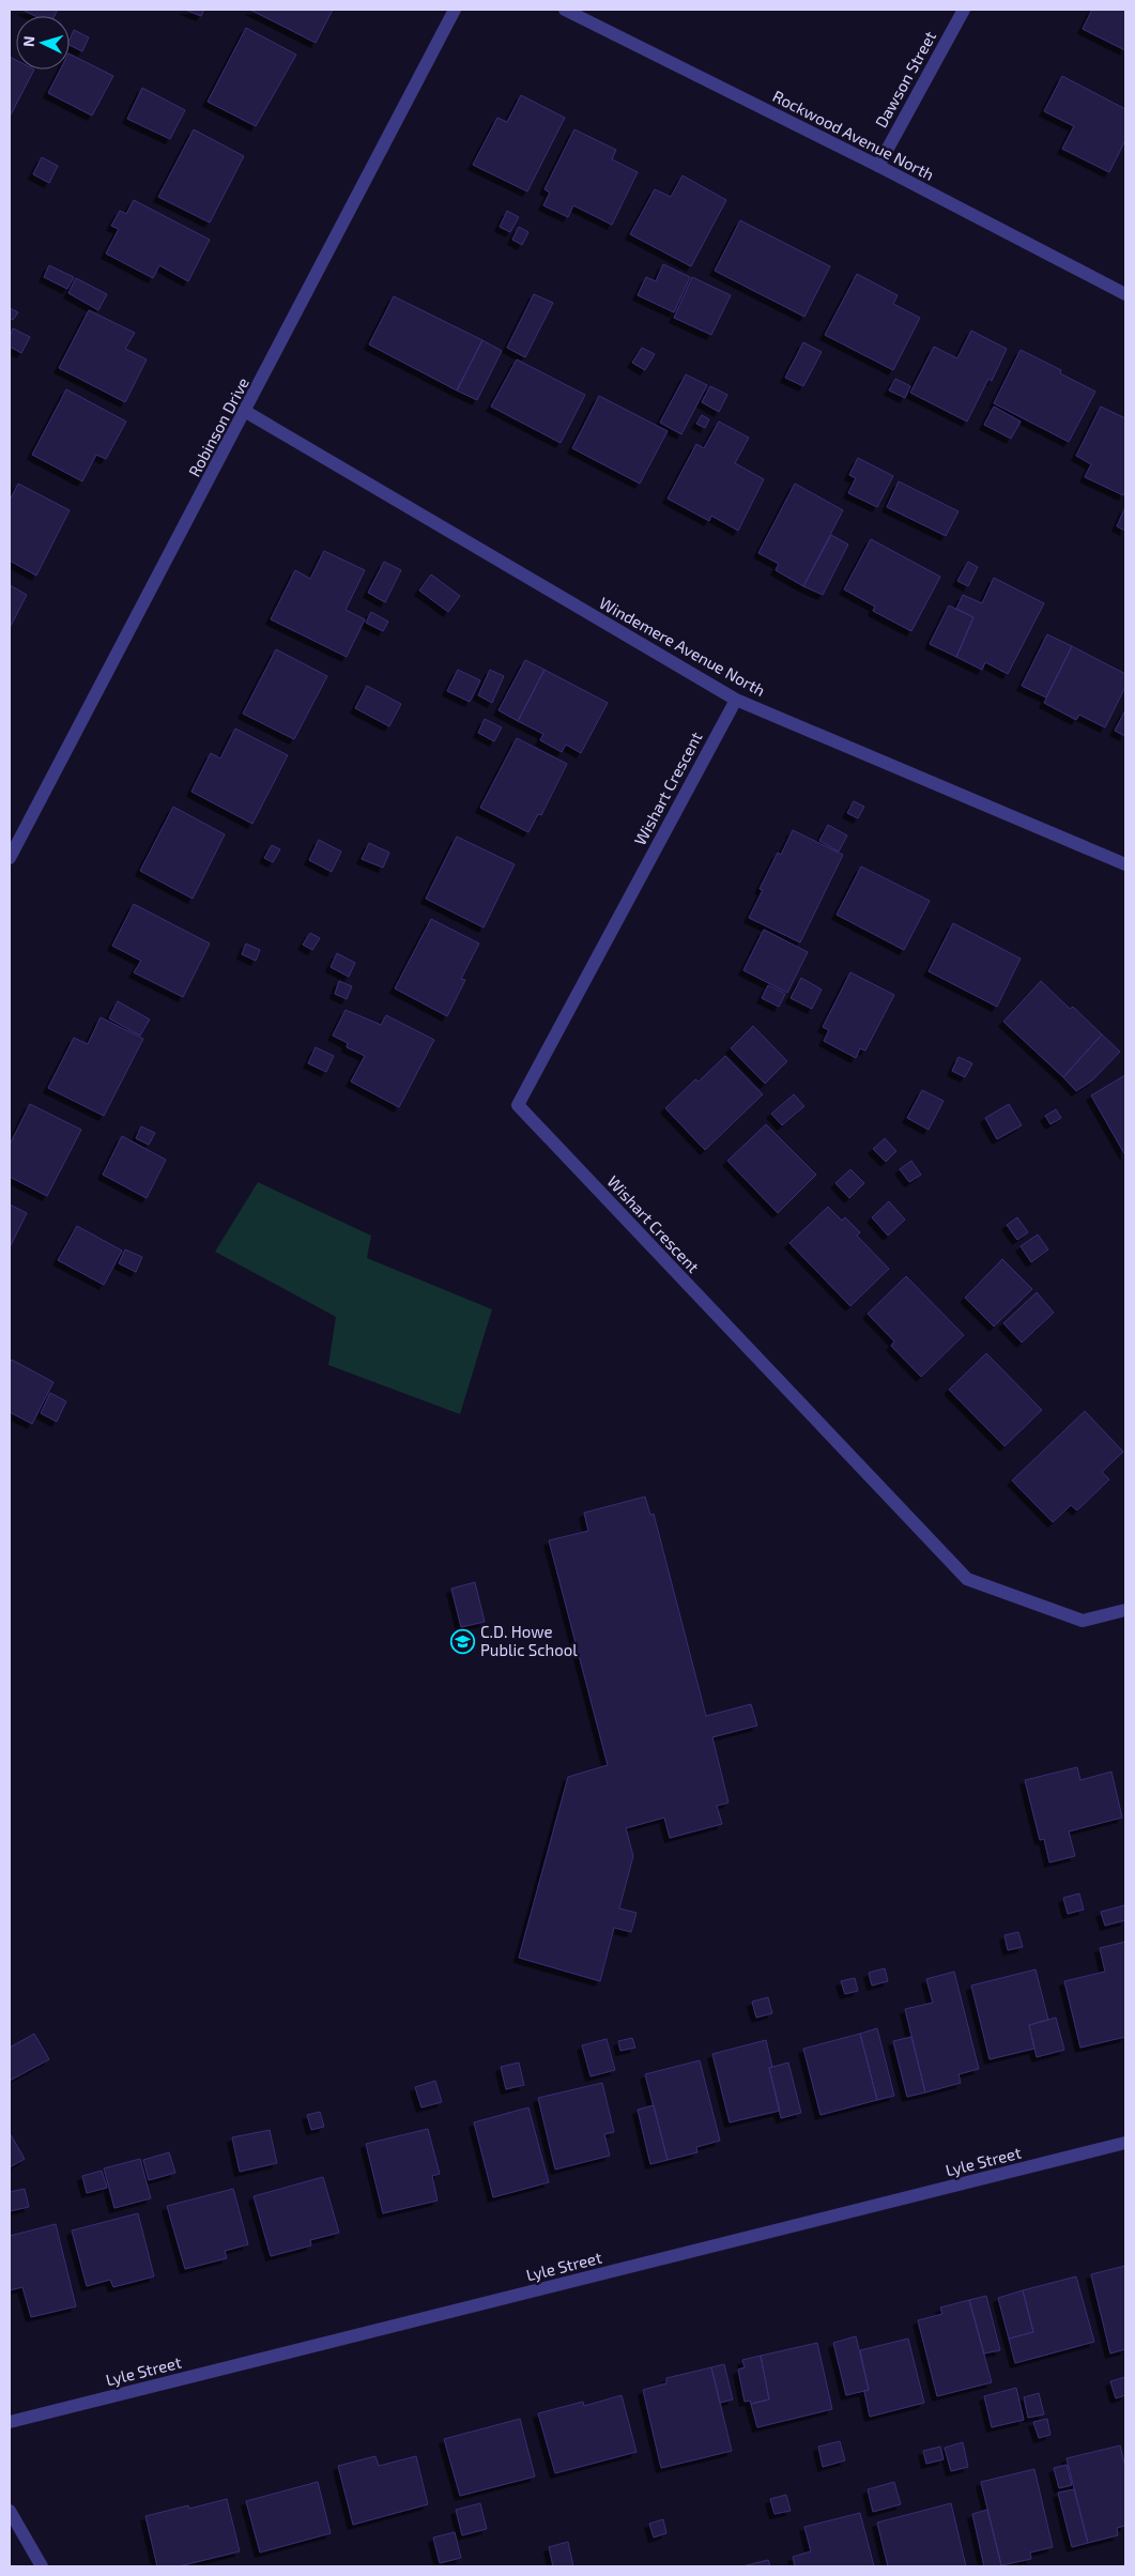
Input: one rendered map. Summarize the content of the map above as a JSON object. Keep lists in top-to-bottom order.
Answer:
{
  "streets": {
    "street": [
      "Dawson Street",
      "Rockwood Avenue North",
      "Robinson Drive",
      "Windemere Avenue North",
      "Wishart Crescent",
      "Lyle Street"
    ]
  },
  "crossings": [
    ["Dawson Street", "Rockwood Avenue North"],
    ["Robinson Drive", "Windemere Avenue North"],
    ["Windemere Avenue North", "Wishart Crescent"]
  ],
  "places": {
    "school or university": ["C.D. Howe Public School"]
  },
  "north": "left"
}
